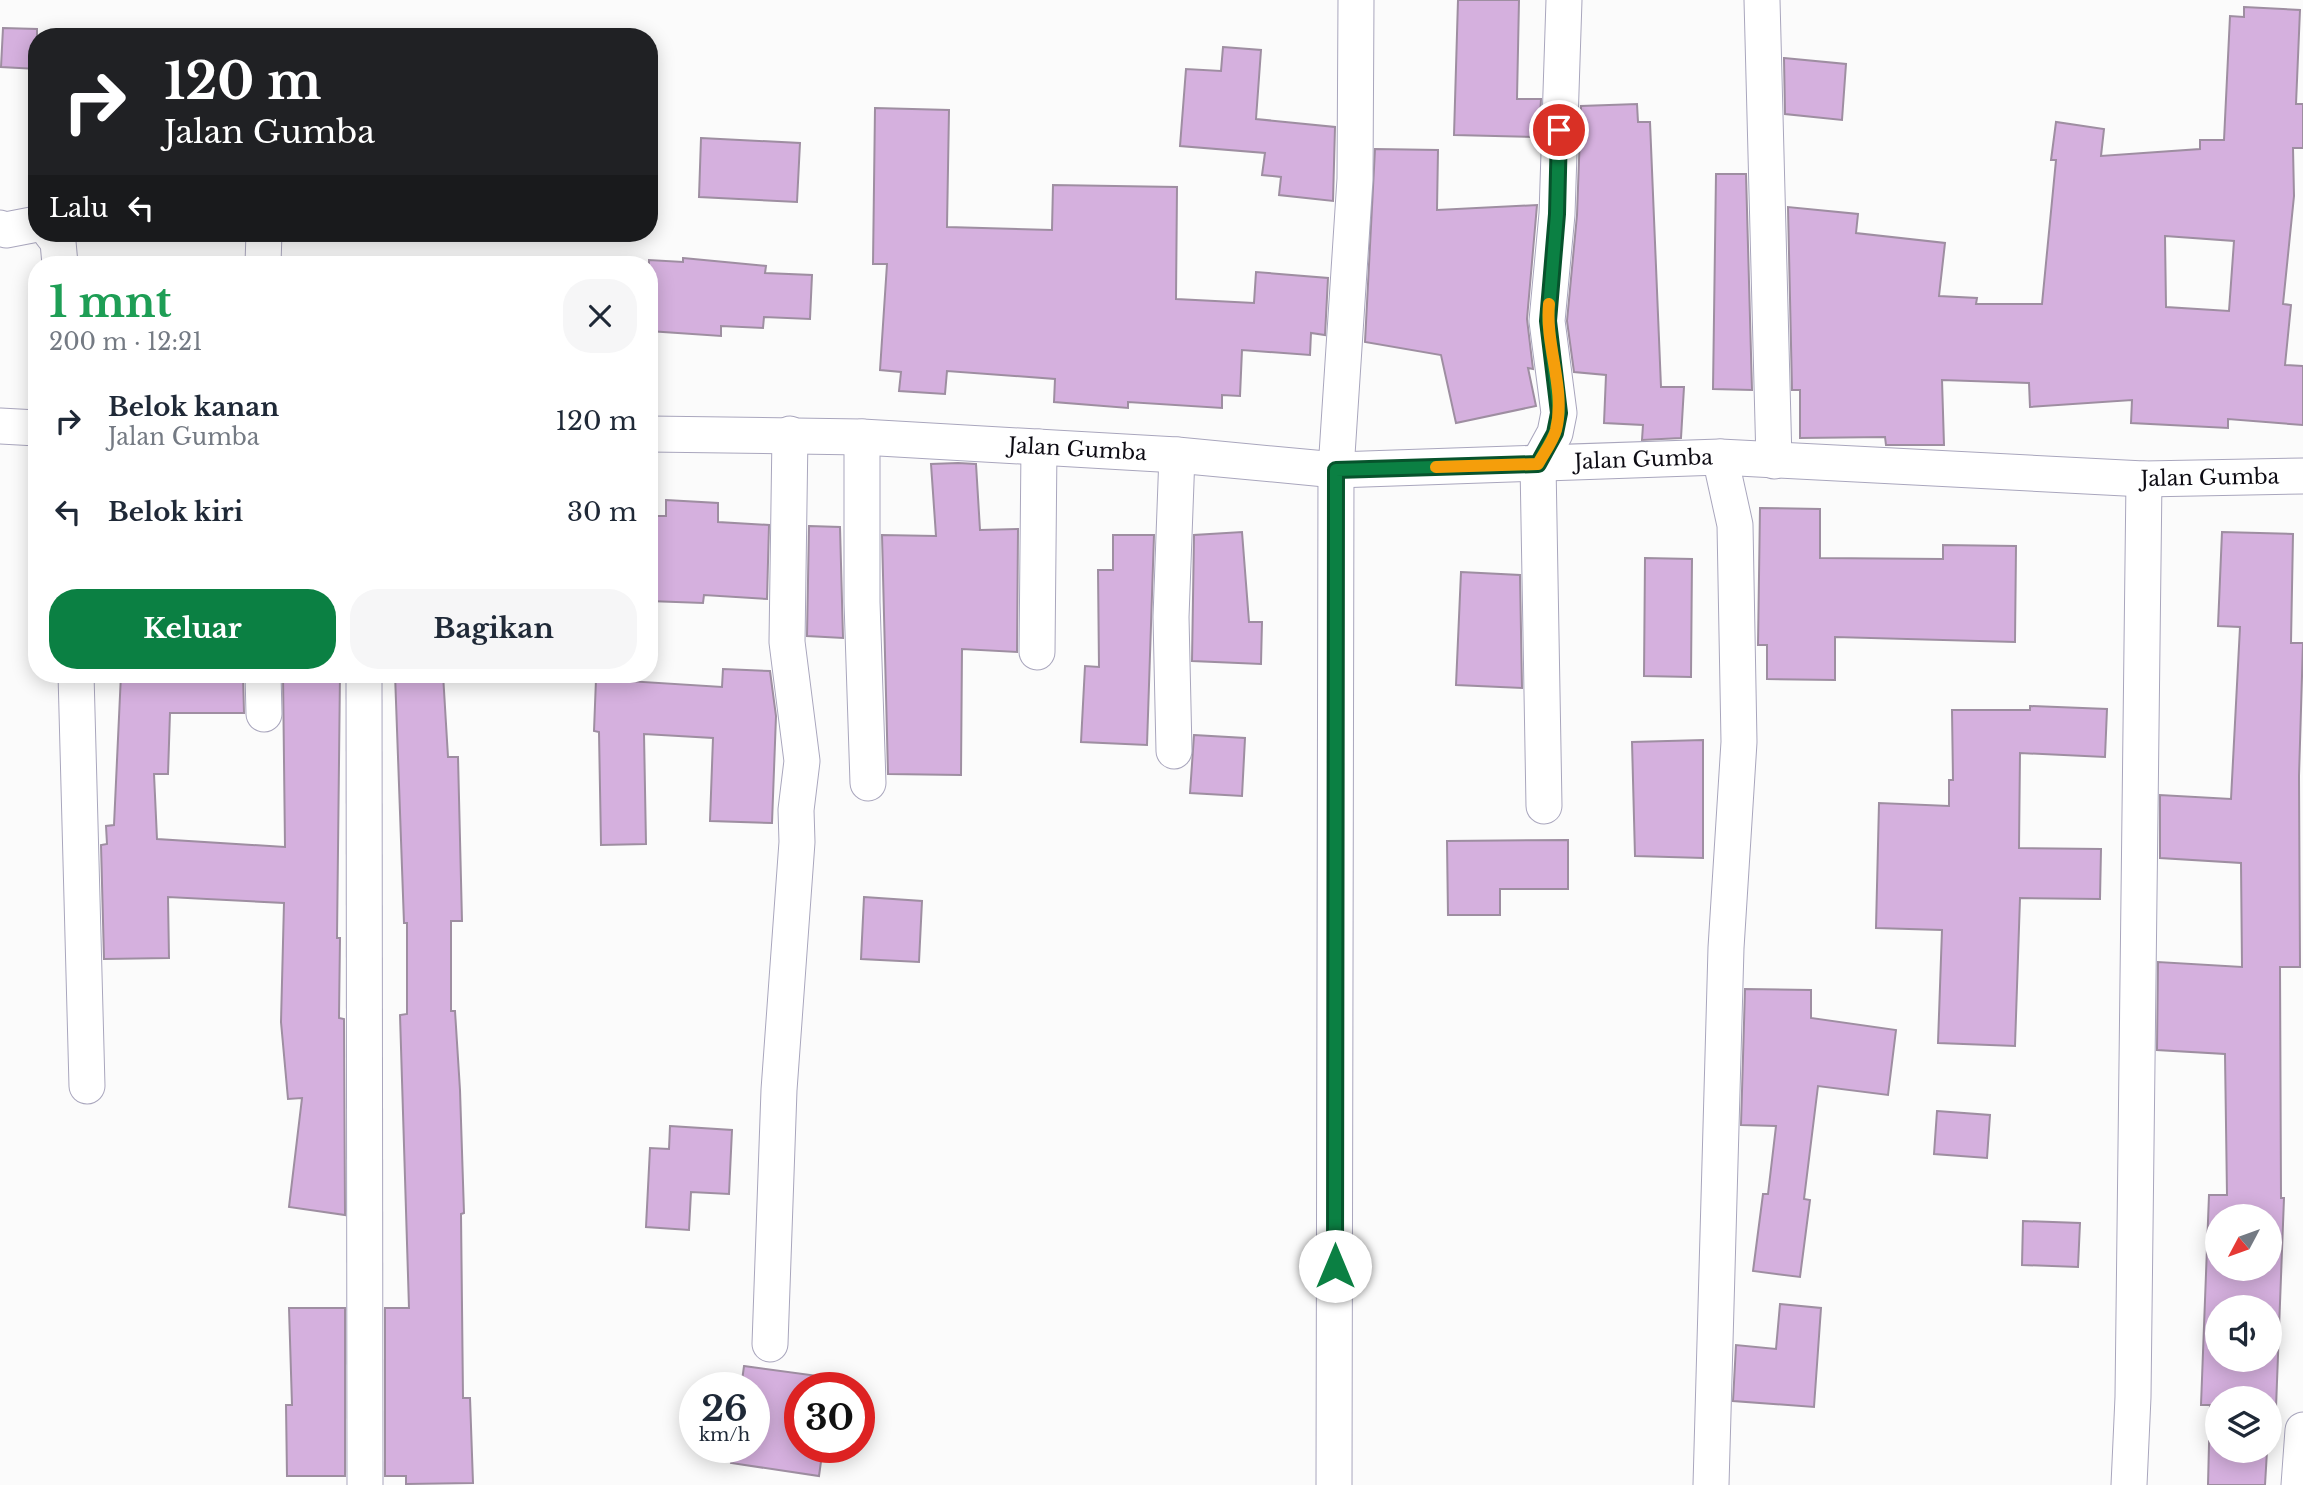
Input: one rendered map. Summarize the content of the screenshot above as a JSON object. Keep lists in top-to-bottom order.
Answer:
{
  "streets": {
    "street": ["Jalan Gumba"]
  },
  "north": "bottom left",
  "page": {
    "turn": ["120 m", "Jalan Gumba"],
    "then": "Lalu",
    "heading": ["1 mnt", "200 m · 12:21"],
    "list": [
      {
        "name": "Belok kanan",
        "note": "Jalan Gumba",
        "value": "120 m"
      },
      {
        "name": "Belok kiri",
        "value": "30 m"
      }
    ],
    "buttons": ["Keluar", "Bagikan"],
    "speed": "26 km/h",
    "limit": "30"
  }
}
